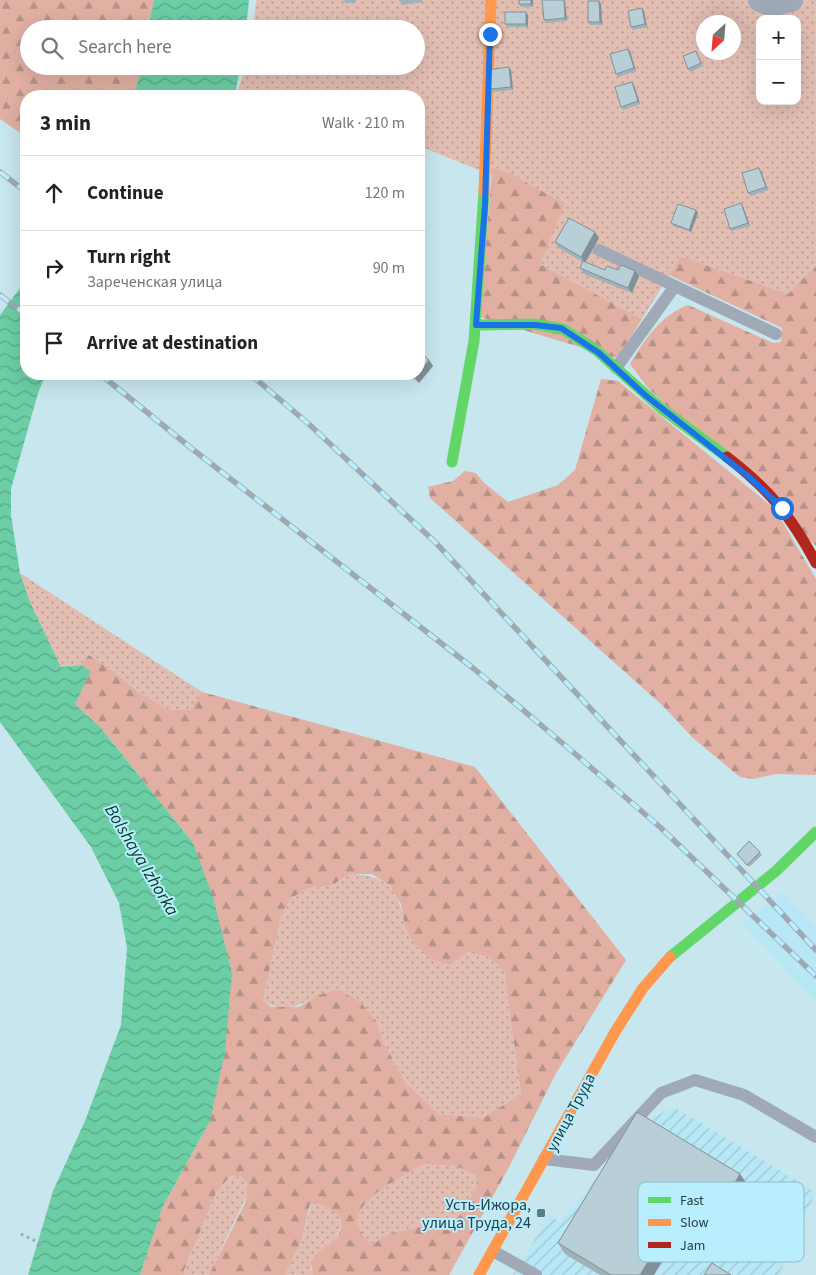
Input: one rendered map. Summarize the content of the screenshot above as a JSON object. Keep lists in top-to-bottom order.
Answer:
{
  "streets": {
    "street": ["улица Труда"]
  },
  "water": ["Bolshaya Izhorka"],
  "places": {
    "transit": ["Усть-Ижора, улица Труда, 24"]
  },
  "legend": ["Fast", "Slow", "Jam"],
  "north": "bottom left",
  "page": {
    "map_buttons": ["+", "−"],
    "search": "Search here",
    "heading": ["3 min", "Walk · 210 m"],
    "list": [
      ["Continue", "120 m"],
      ["Turn right", "Зареченская улица", "90 m"],
      "Arrive at destination"
    ]
  }
}
